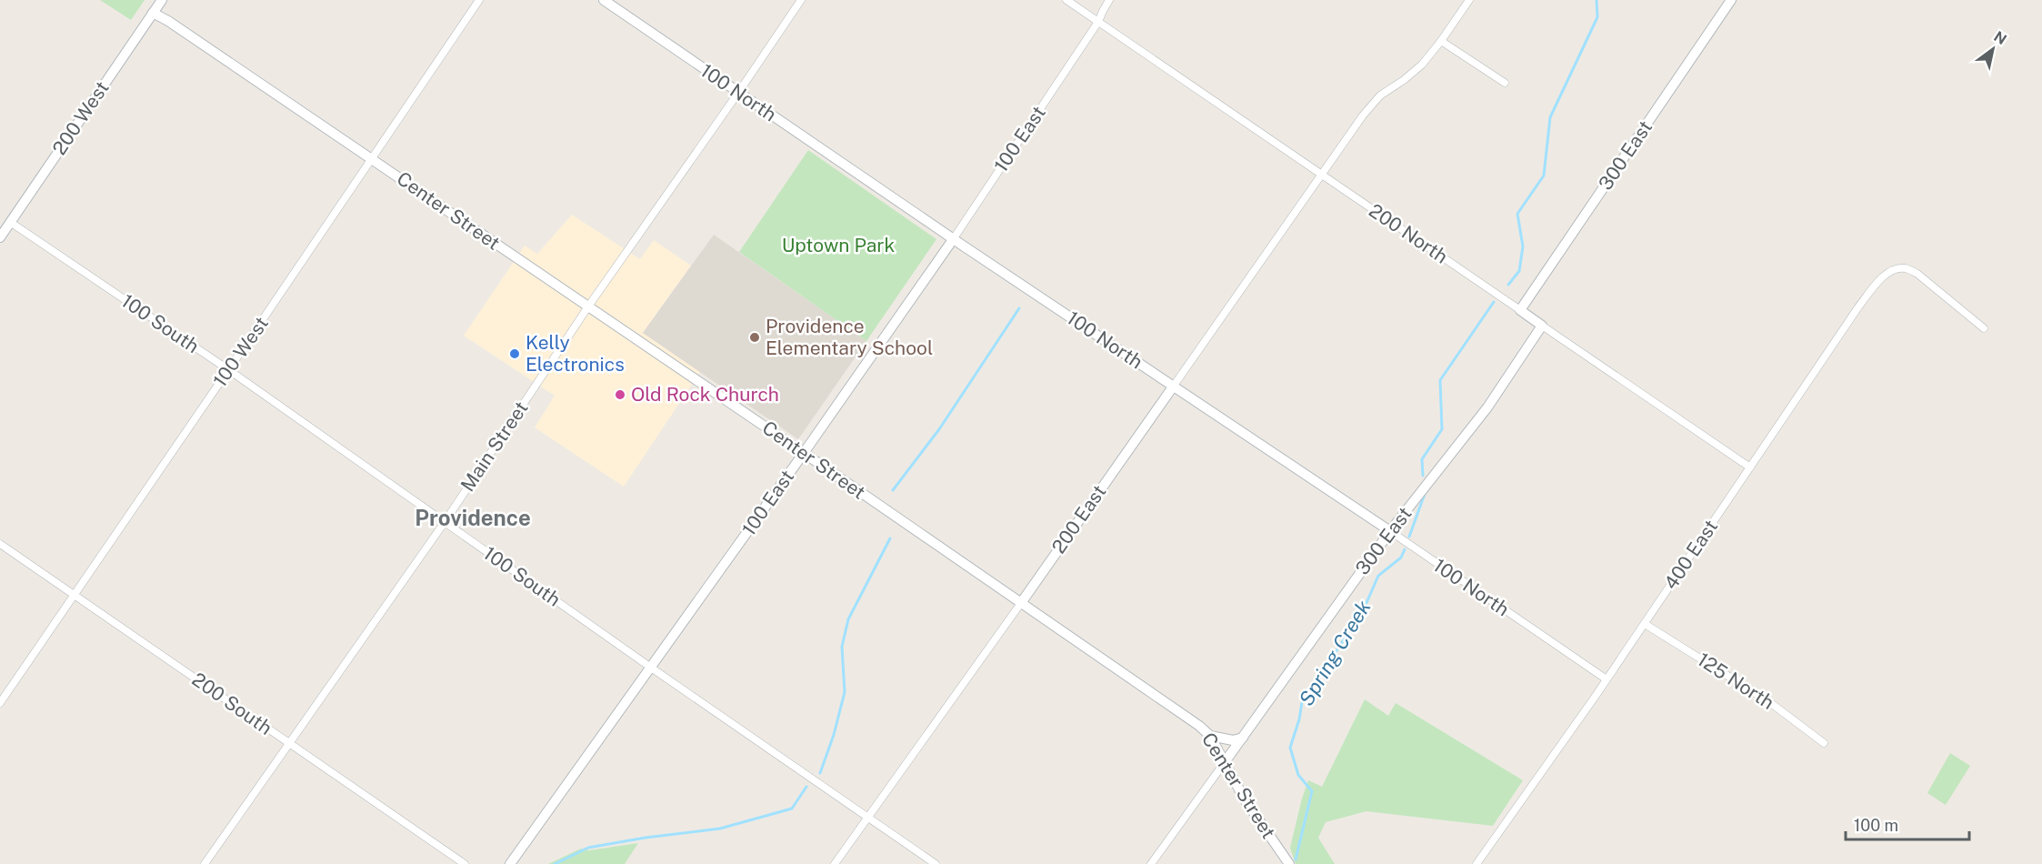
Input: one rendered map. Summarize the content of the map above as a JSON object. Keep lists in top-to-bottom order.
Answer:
{
  "streets": {
    "street": [
      "100 North",
      "200 West",
      "100 East",
      "300 East",
      "Center Street",
      "200 North",
      "100 South",
      "100 West",
      "Main Street",
      "200 East",
      "400 East",
      "125 North",
      "200 South"
    ]
  },
  "crossings": [
    ["100 North", "100 East"],
    ["100 North", "300 East"],
    ["100 North", "Main Street"],
    ["100 North", "200 East"],
    ["100 North", "400 East"],
    ["200 West", "Center Street"],
    ["200 West", "100 South"],
    ["100 East", "Center Street"],
    ["100 East", "200 North"],
    ["100 East", "100 South"],
    ["300 East", "Center Street"],
    ["300 East", "200 North"],
    ["Center Street", "100 West"],
    ["Center Street", "Main Street"],
    ["Center Street", "200 East"],
    ["200 North", "200 East"],
    ["200 North", "400 East"],
    ["100 South", "100 West"],
    ["100 South", "Main Street"],
    ["100 South", "200 East"],
    ["100 West", "200 South"],
    ["Main Street", "200 South"],
    ["400 East", "125 North"]
  ],
  "districts": ["Providence"],
  "water": ["Spring Creek"],
  "parks": ["Uptown Park"],
  "places": ["Providence Elementary School", "Kelly Electronics", "Old Rock Church"],
  "scale_bar": "100 m",
  "north": "top right"
}
